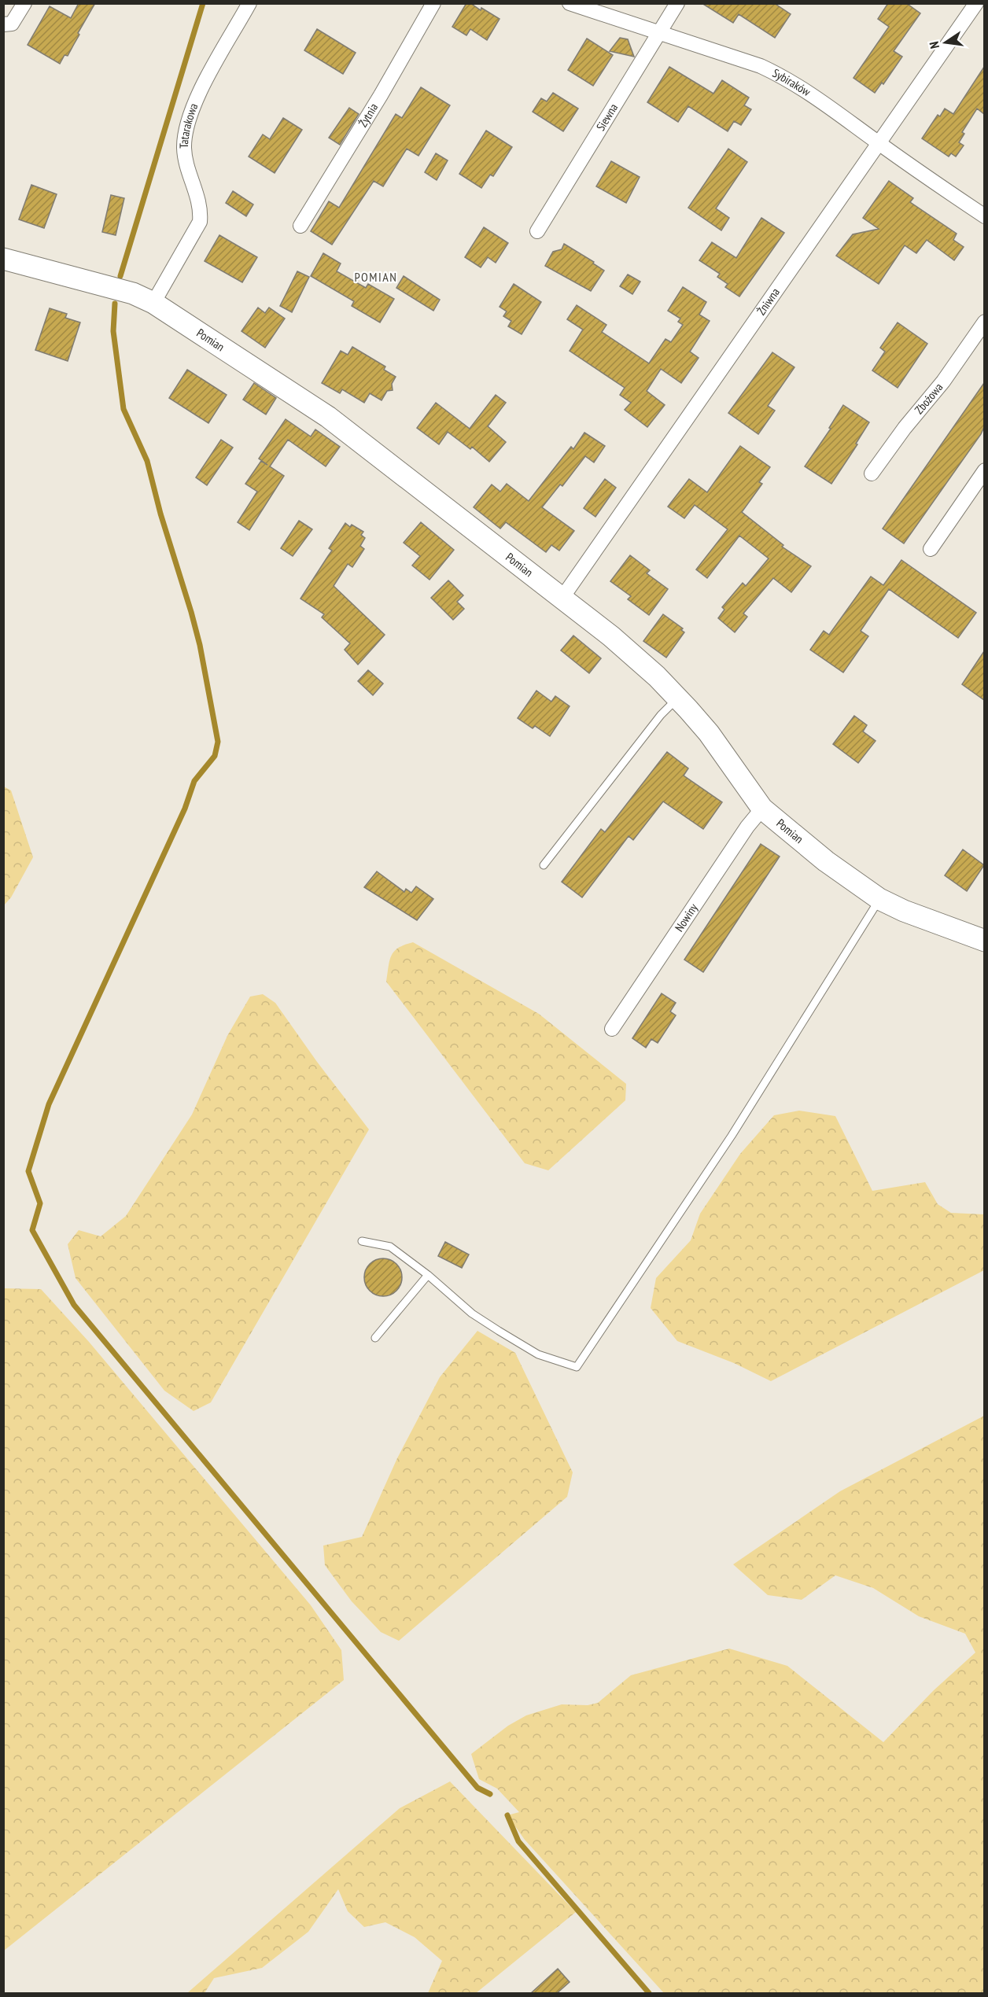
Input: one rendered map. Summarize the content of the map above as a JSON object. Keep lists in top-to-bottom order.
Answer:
{
  "streets": {
    "street": [
      "Sybiraków",
      "Żytnia",
      "Siewna",
      "Tatarakowa",
      "Żniwna",
      "Pomian",
      "Zbożowa",
      "Nowiny"
    ]
  },
  "crossings": [
    ["Sybiraków", "Siewna"],
    ["Sybiraków", "Żniwna"],
    ["Tatarakowa", "Pomian"],
    ["Żniwna", "Pomian"],
    ["Pomian", "Nowiny"]
  ],
  "districts": ["POMIAN"],
  "north": "left"
}
